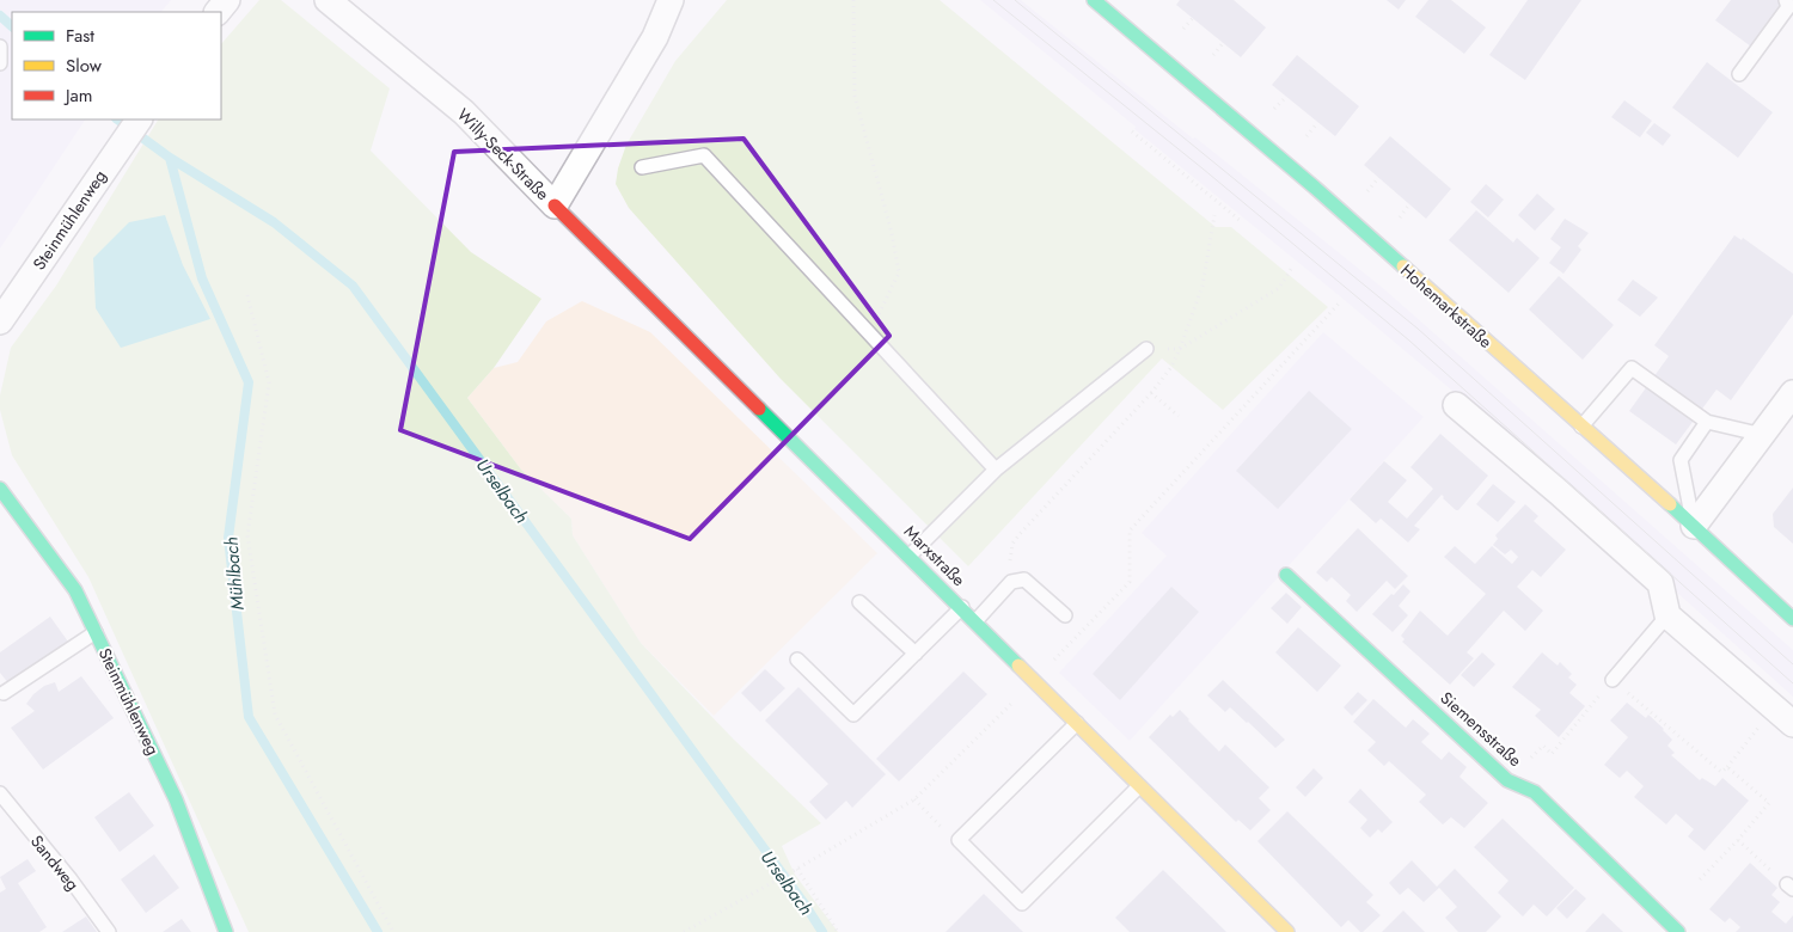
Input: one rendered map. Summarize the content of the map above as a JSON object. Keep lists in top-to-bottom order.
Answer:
{
  "streets": {
    "street": [
      "Willy-Seck-Straße",
      "Steinmühlenweg",
      "Hohemarkstraße",
      "Marxstraße",
      "Siemensstraße"
    ],
    "lane": ["Sandweg"]
  },
  "crossings": [
    ["Willy-Seck-Straße", "Marxstraße"]
  ],
  "water": ["Urselbach", "Mühlbach"],
  "legend": ["Fast", "Slow", "Jam"]
}
